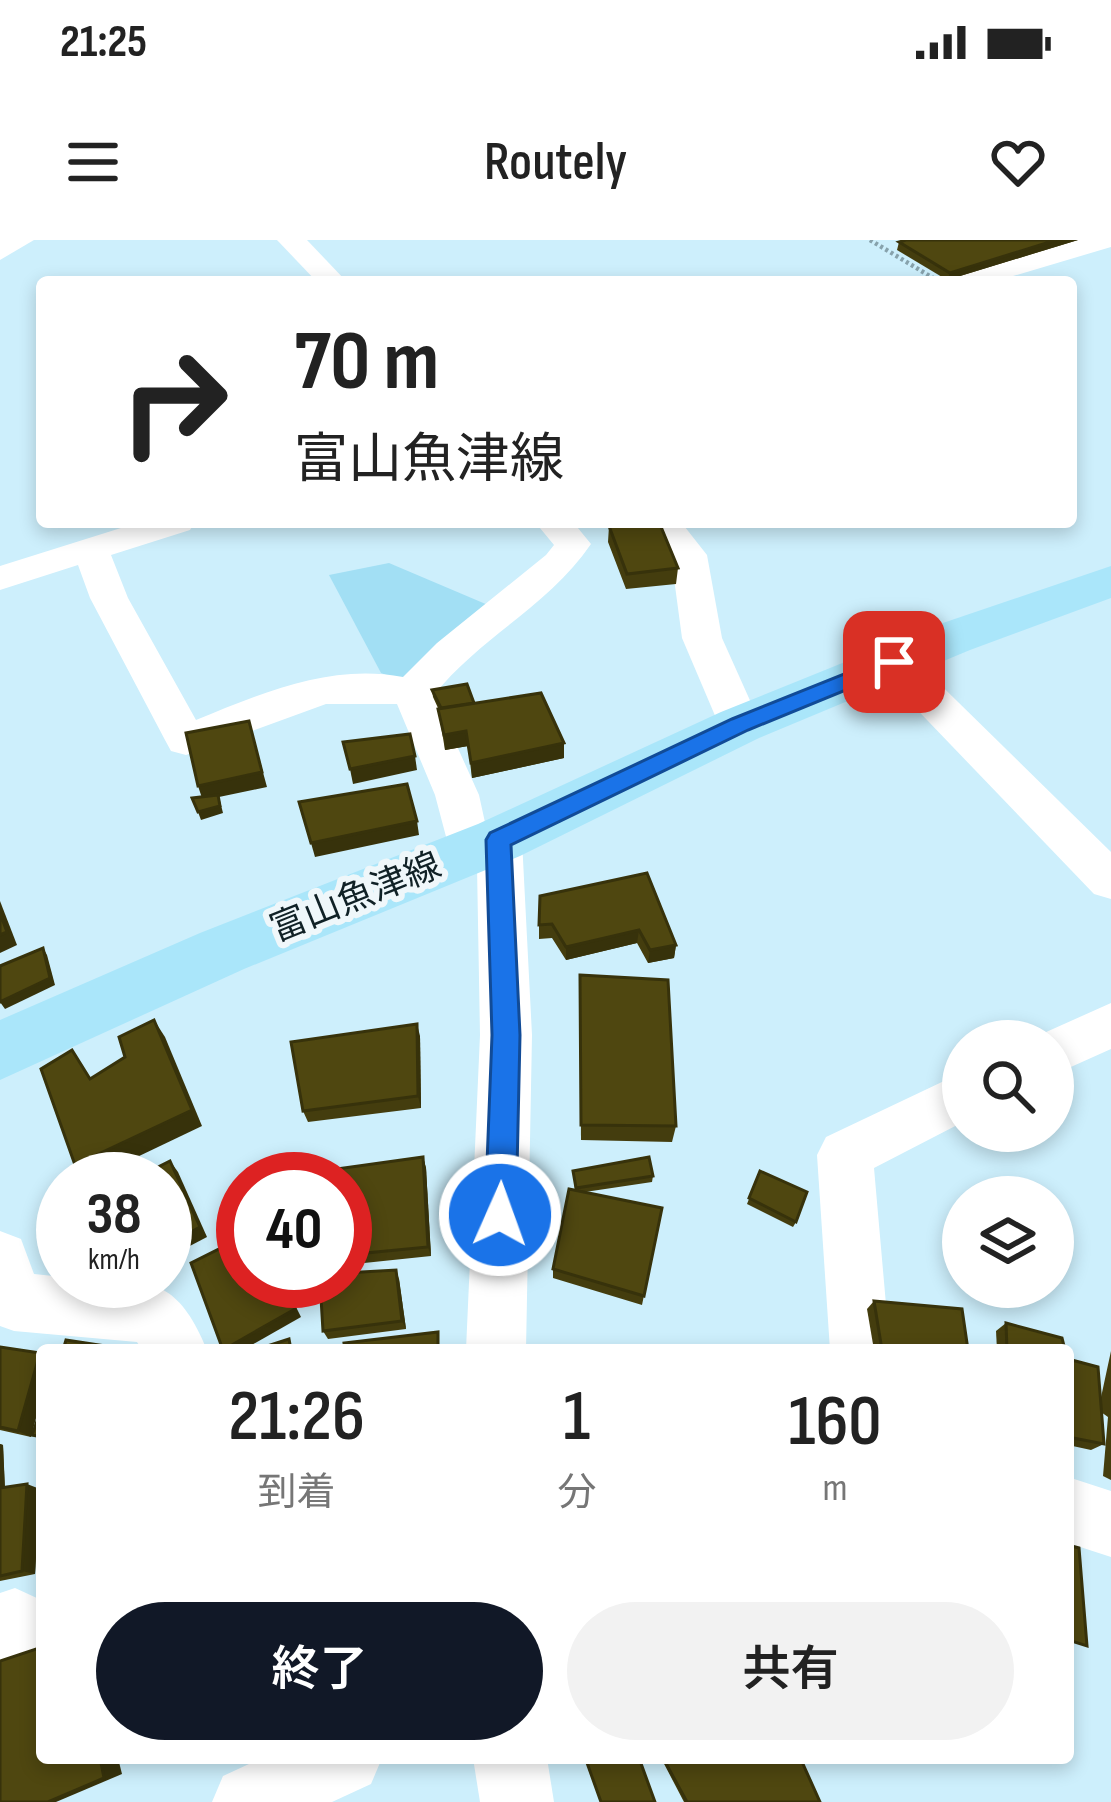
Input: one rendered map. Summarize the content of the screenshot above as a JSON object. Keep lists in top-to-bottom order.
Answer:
{
  "streets": {
    "main road": ["富山魚津線"]
  },
  "page": {
    "status": "21:25",
    "header": "Routely",
    "turn": ["70 m", "富山魚津線"],
    "speed": "38 km/h",
    "limit": "40",
    "eta": [
      "21:26",
      "到着",
      "1",
      "分",
      "160",
      "m"
    ],
    "buttons": ["終了", "共有"]
  }
}
